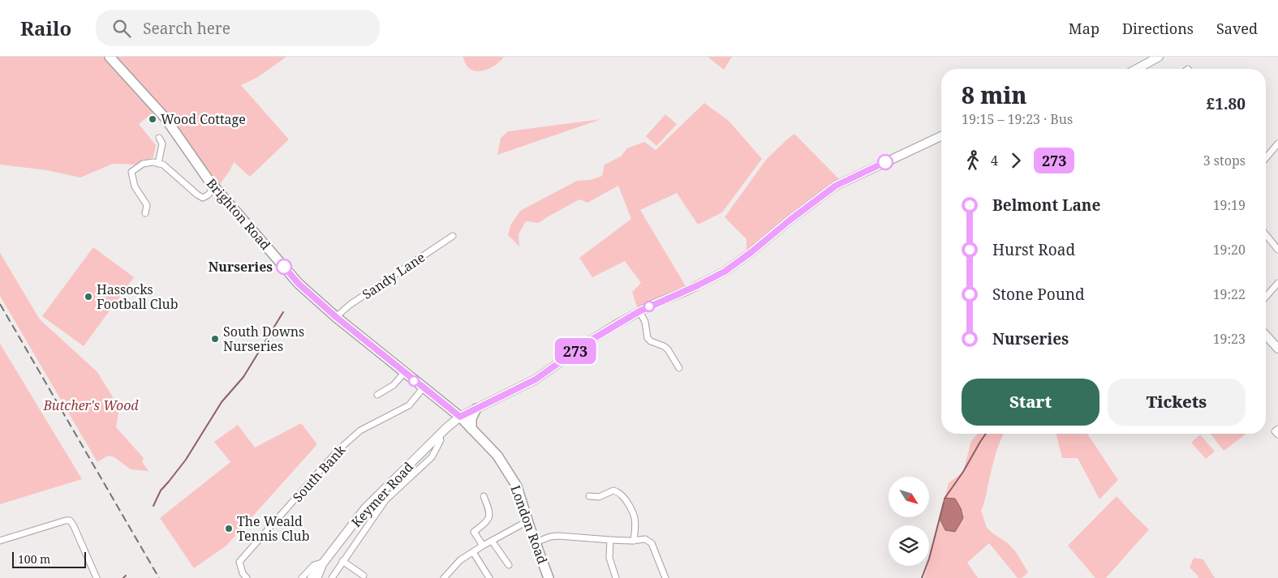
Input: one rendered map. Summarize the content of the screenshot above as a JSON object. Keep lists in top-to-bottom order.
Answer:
{
  "streets": {
    "main road": ["Brighton Road", "Keymer Road", "London Road"],
    "street": ["Sandy Lane", "South Bank"]
  },
  "crossings": [
    ["Brighton Road", "Sandy Lane"],
    ["Brighton Road", "South Bank"],
    ["Brighton Road", "Keymer Road"],
    ["Brighton Road", "London Road"],
    ["Keymer Road", "London Road"]
  ],
  "parks": ["Butcher's Wood"],
  "places": [
    "Wood Cottage",
    "Nurseries",
    "Hassocks Football Club",
    "South Downs Nurseries",
    "The Weald Tennis Club"
  ],
  "lines": ["bus line 273"],
  "scale_bar": "100 m",
  "north": "bottom right",
  "page": {
    "header": "Railo",
    "search": "Search here",
    "nav": ["Map", "Directions", "Saved"],
    "on_map": "273",
    "heading": ["8 min", "19:15 – 19:23 · Bus", "£1.80"],
    "legs": ["4", "273", "3 stops"],
    "list": [
      {
        "name": "Belmont Lane",
        "value": "19:19"
      },
      {
        "name": "Hurst Road",
        "value": "19:20"
      },
      {
        "name": "Stone Pound",
        "value": "19:22"
      },
      {
        "name": "Nurseries",
        "value": "19:23"
      }
    ],
    "buttons": ["Start", "Tickets"],
    "scale": "100 m"
  }
}
